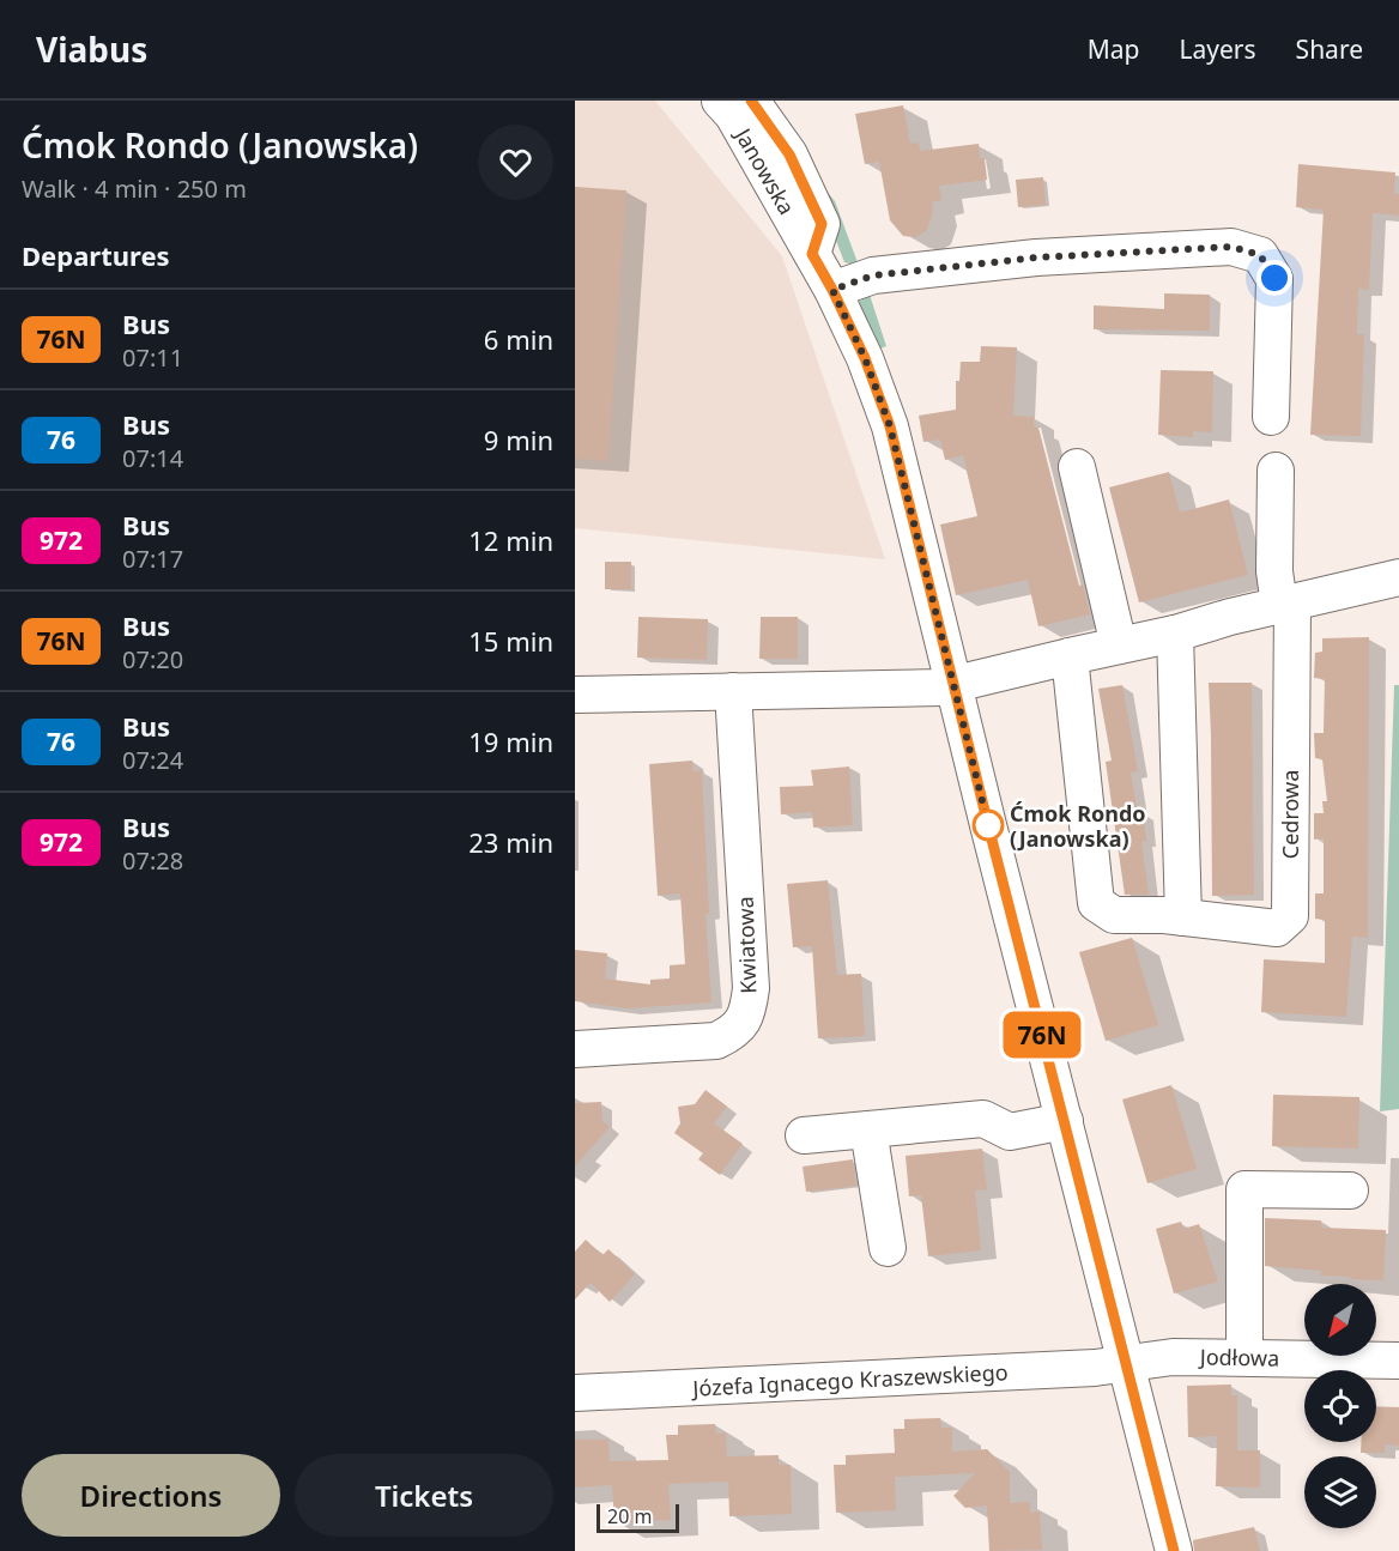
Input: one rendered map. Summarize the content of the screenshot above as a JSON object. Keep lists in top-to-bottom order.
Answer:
{
  "streets": {
    "street": [
      "Janowska",
      "Cedrowa",
      "Kwiatowa",
      "Jodłowa",
      "Józefa Ignacego Kraszewskiego"
    ]
  },
  "crossings": [
    ["Janowska", "Jodłowa"],
    ["Janowska", "Józefa Ignacego Kraszewskiego"],
    ["Jodłowa", "Józefa Ignacego Kraszewskiego"]
  ],
  "places": ["Ćmok Rondo (Janowska)"],
  "lines": ["bus line 76N"],
  "scale_bar": "20 m",
  "north": "bottom left",
  "page": {
    "header": "Viabus",
    "nav": ["Map", "Layers", "Share"],
    "heading": [
      ["Ćmok Rondo (Janowska)", "Walk · 4 min · 250 m"],
      "Departures"
    ],
    "on_map": "76N",
    "list": [
      {
        "mark": "76N",
        "name": "Bus",
        "note": "07:11",
        "value": "6 min"
      },
      {
        "mark": "76",
        "name": "Bus",
        "note": "07:14",
        "value": "9 min"
      },
      {
        "mark": "972",
        "name": "Bus",
        "note": "07:17",
        "value": "12 min"
      },
      {
        "mark": "76N",
        "name": "Bus",
        "note": "07:20",
        "value": "15 min"
      },
      {
        "mark": "76",
        "name": "Bus",
        "note": "07:24",
        "value": "19 min"
      },
      {
        "mark": "972",
        "name": "Bus",
        "note": "07:28",
        "value": "23 min"
      }
    ],
    "buttons": ["Directions", "Tickets"],
    "scale": "20 m"
  }
}
